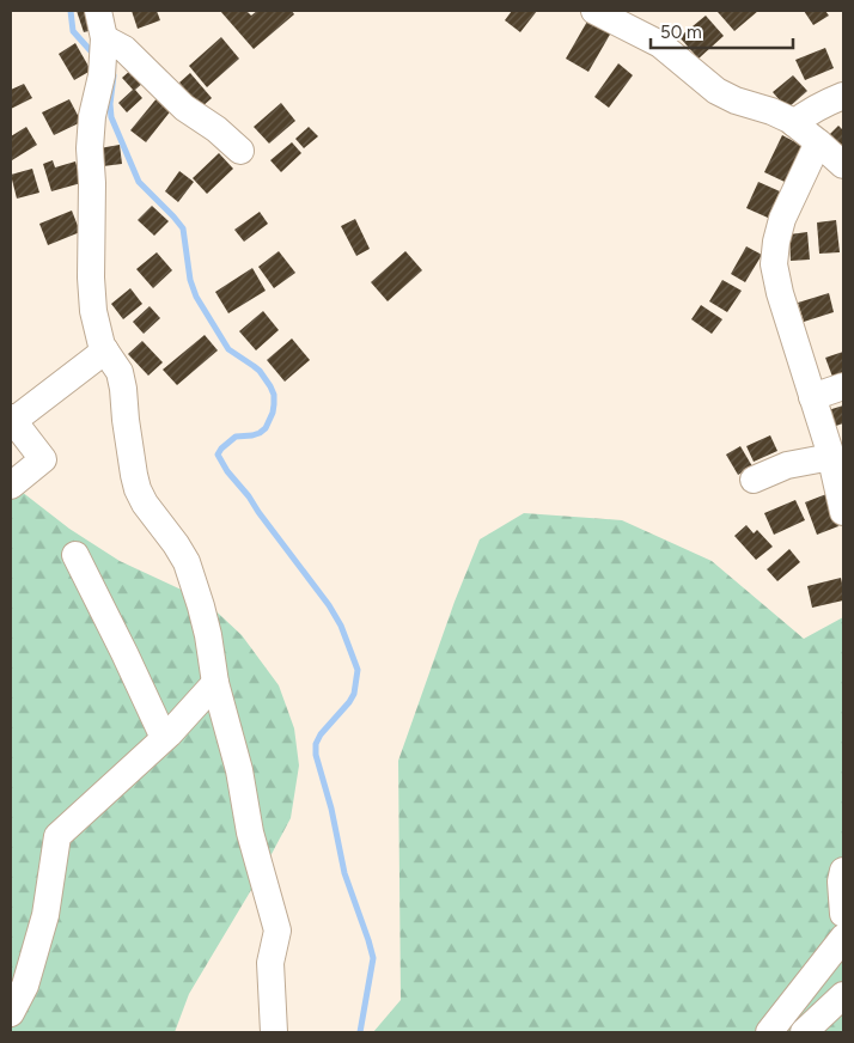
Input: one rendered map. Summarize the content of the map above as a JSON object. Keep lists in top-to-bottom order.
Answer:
{
  "scale_bar": "50 m"
}
